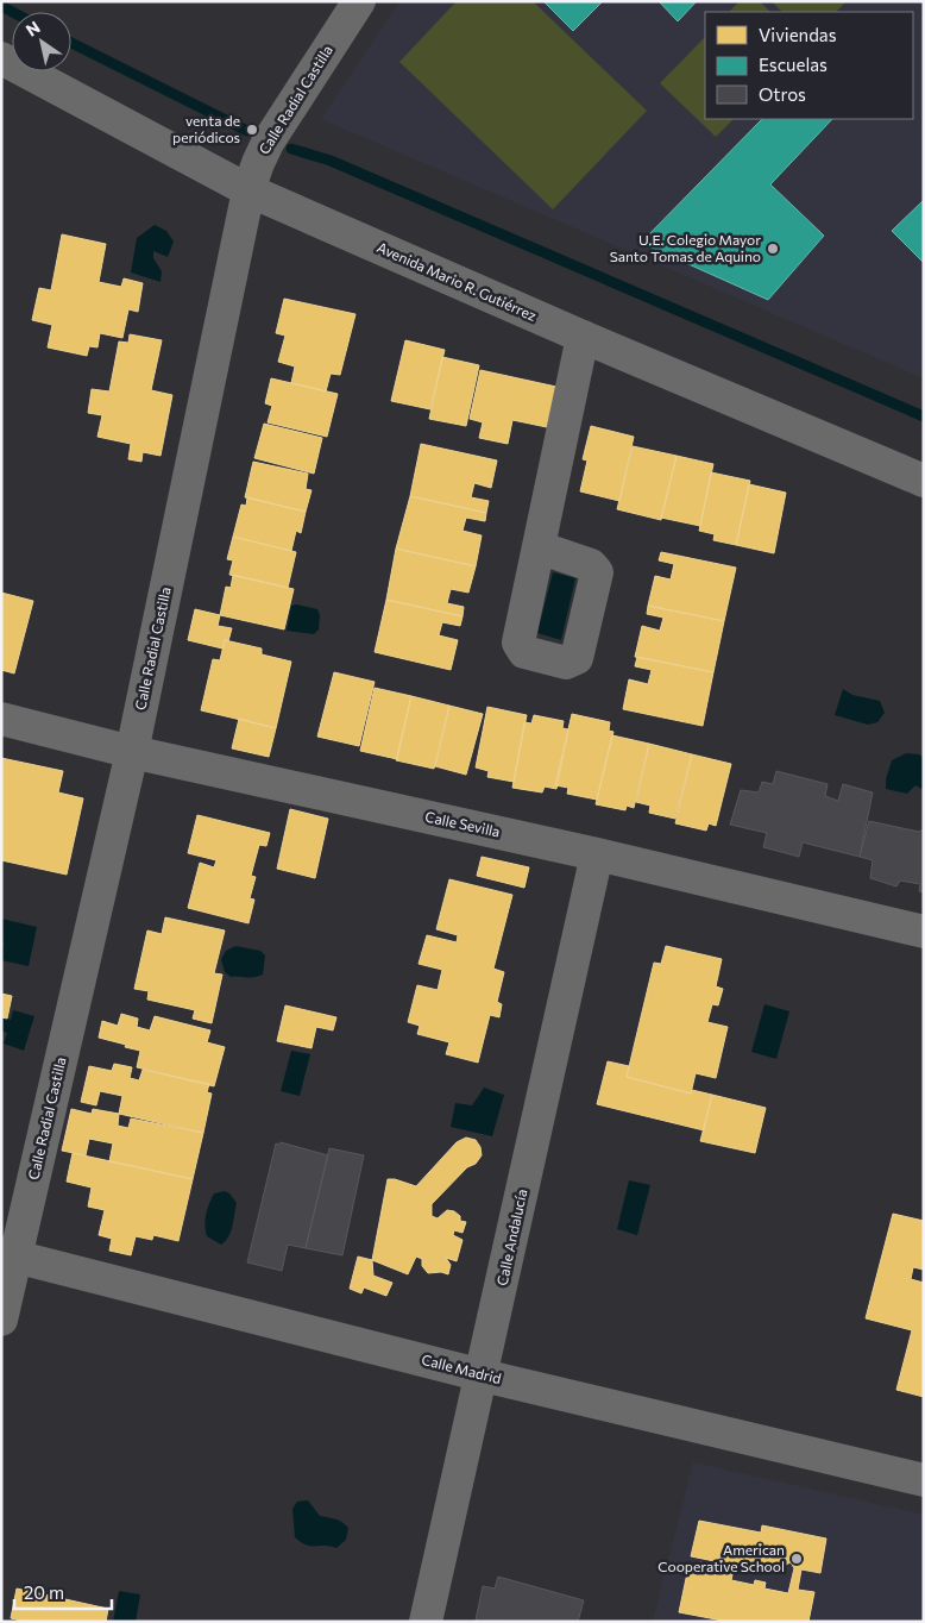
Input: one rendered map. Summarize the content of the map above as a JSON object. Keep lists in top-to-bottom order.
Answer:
{
  "streets": {
    "street": [
      "Calle Radial Castilla",
      "Avenida Mario R. Gutiérrez",
      "Calle Sevilla",
      "Calle Andalucía",
      "Calle Madrid"
    ]
  },
  "crossings": [
    ["Calle Radial Castilla", "Avenida Mario R. Gutiérrez"],
    ["Calle Radial Castilla", "Calle Sevilla"],
    ["Calle Radial Castilla", "Calle Madrid"],
    ["Calle Sevilla", "Calle Andalucía"],
    ["Calle Andalucía", "Calle Madrid"]
  ],
  "places": ["venta de periódicos", "U.E. Colegio Mayor Santo Tomas de Aquino", "American Cooperative School"],
  "legend": ["Viviendas", "Escuelas", "Otros"],
  "scale_bar": "20 m",
  "north": "top left"
}
